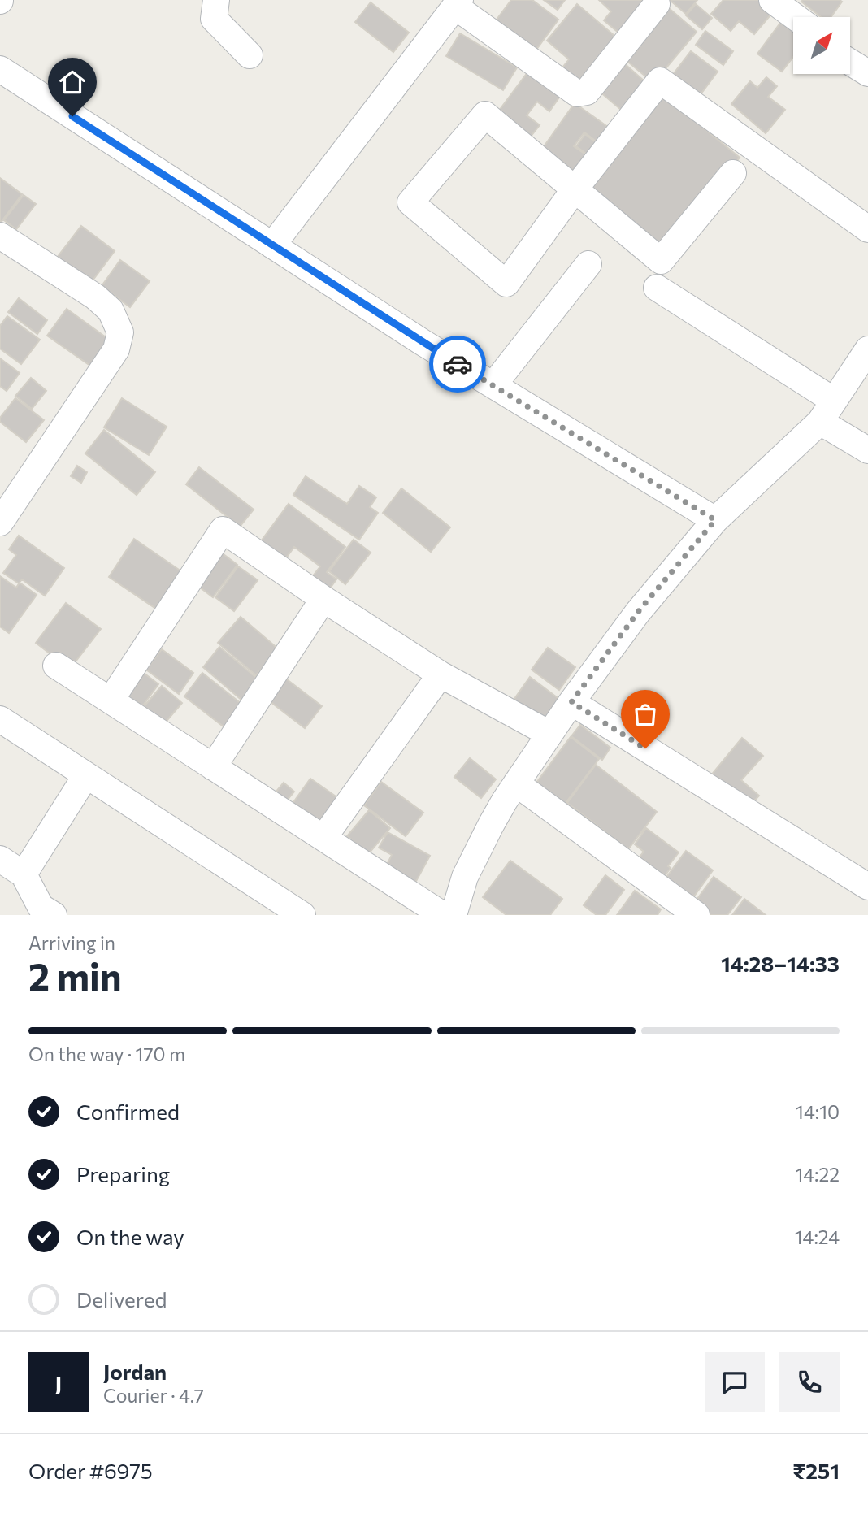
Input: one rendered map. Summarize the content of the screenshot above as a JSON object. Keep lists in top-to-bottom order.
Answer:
{
  "north": "top right",
  "page": {
    "heading": ["2 min", "Arriving in", "14:28–14:33"],
    "panel": [
      "Jordan",
      "Courier · 4.7",
      "Order #6975",
      "₹251"
    ],
    "bar": "On the way · 170 m",
    "list": [
      ["Confirmed", "14:10"],
      ["Preparing", "14:22"],
      ["On the way", "14:24"],
      "Delivered"
    ],
    "round": "J"
  }
}
